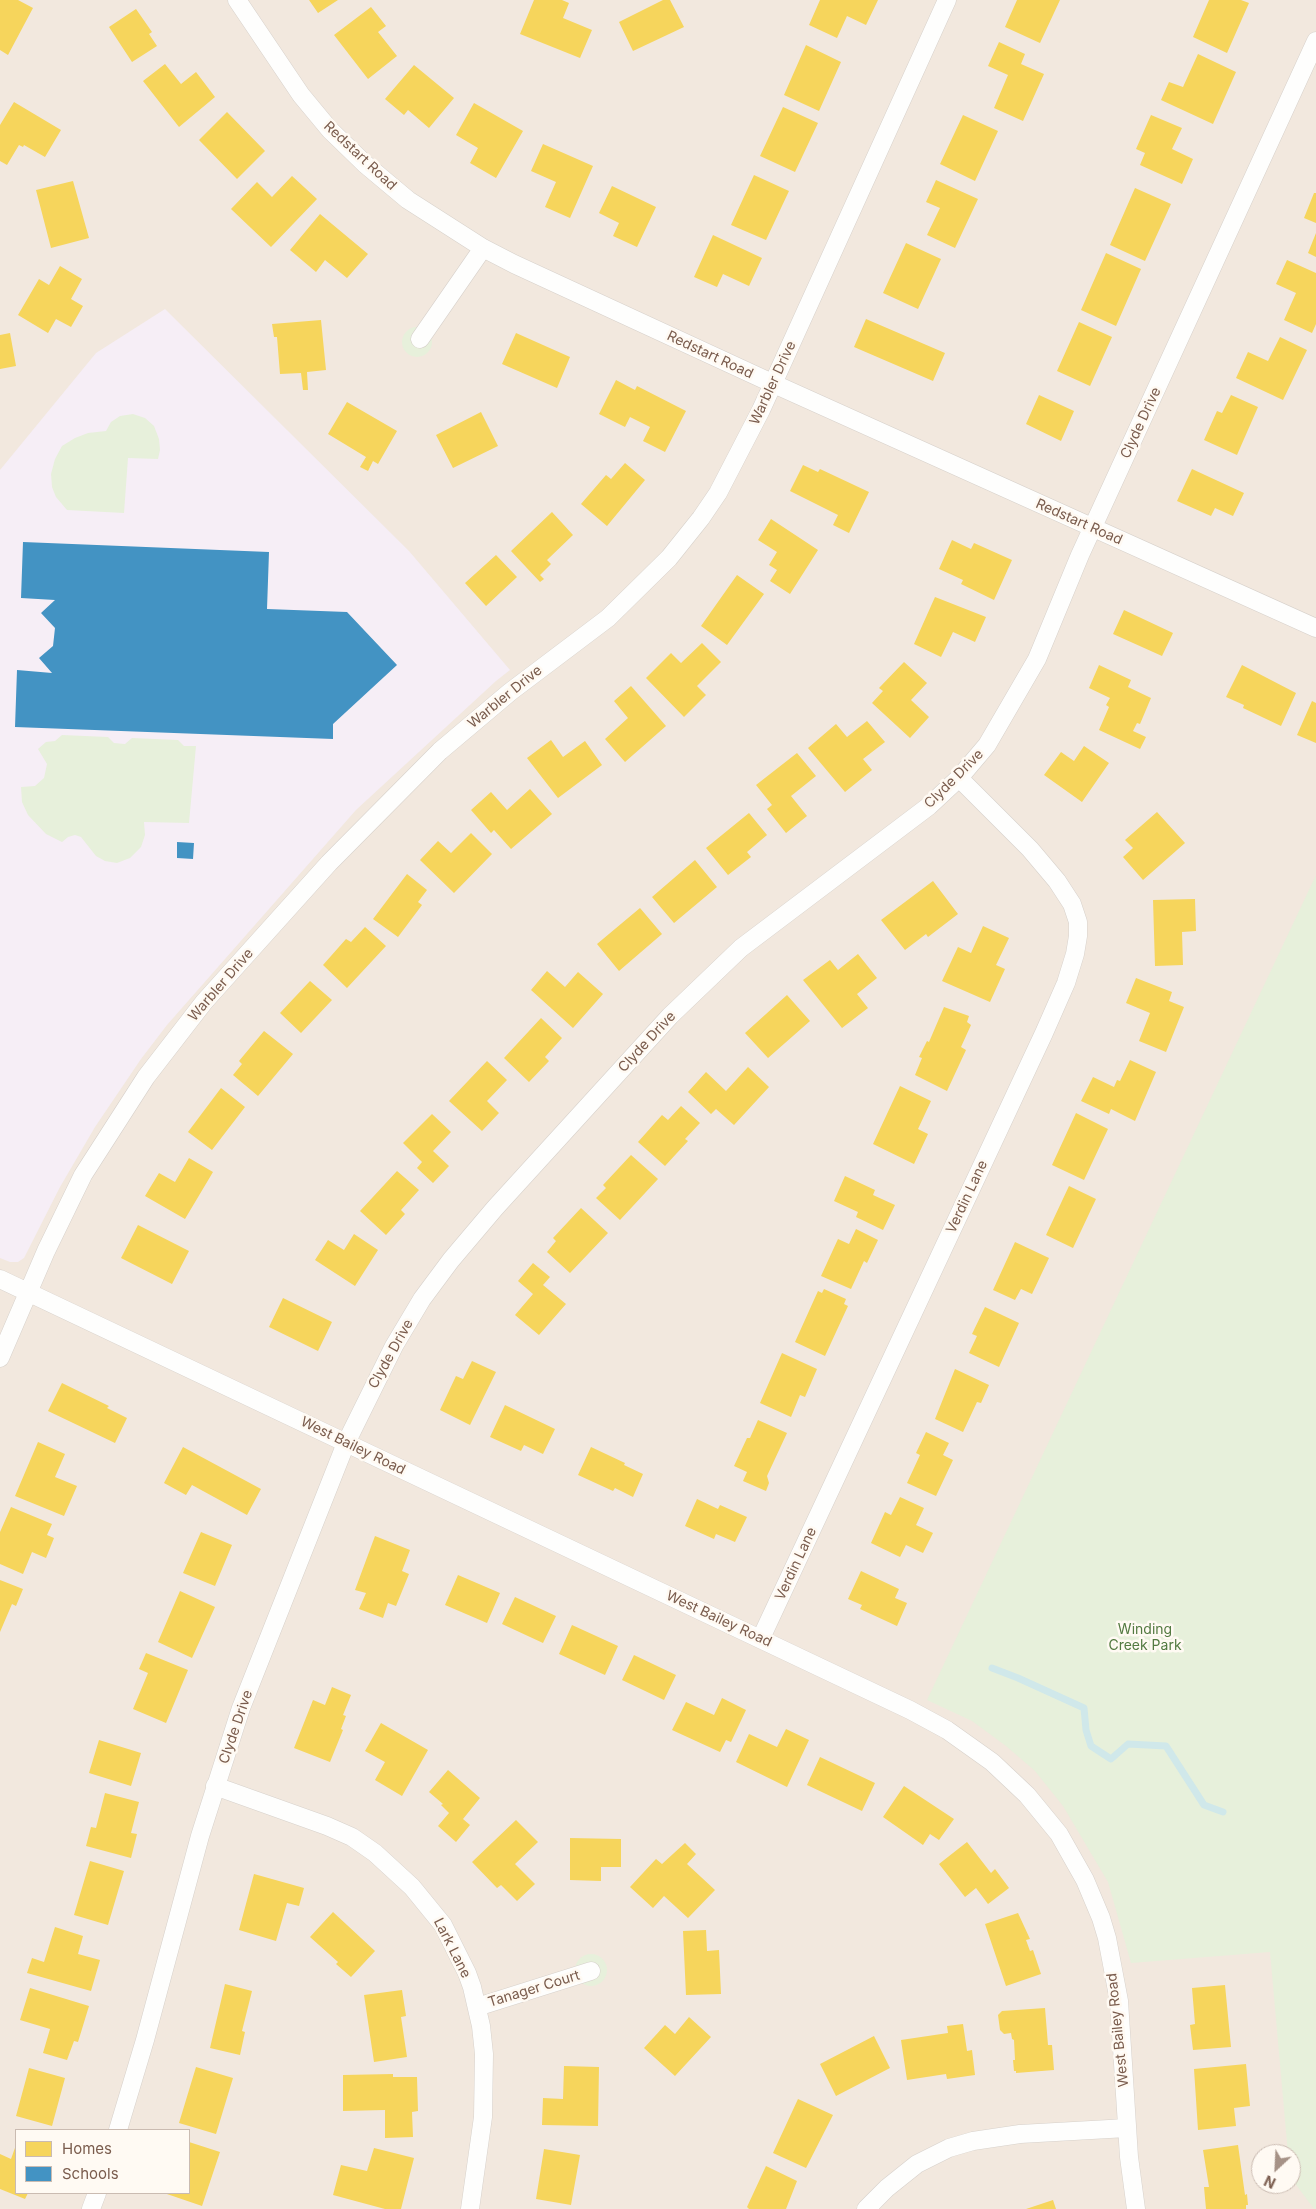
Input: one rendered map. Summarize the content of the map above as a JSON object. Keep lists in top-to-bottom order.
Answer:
{
  "streets": {
    "street": [
      "Redstart Road",
      "Warbler Drive",
      "Clyde Drive",
      "Verdin Lane",
      "West Bailey Road",
      "Lark Lane",
      "Tanager Court"
    ]
  },
  "crossings": [
    ["Redstart Road", "Warbler Drive"],
    ["Redstart Road", "Clyde Drive"],
    ["Warbler Drive", "West Bailey Road"],
    ["Clyde Drive", "Verdin Lane"],
    ["Clyde Drive", "West Bailey Road"],
    ["Clyde Drive", "Lark Lane"],
    ["Verdin Lane", "West Bailey Road"],
    ["Lark Lane", "Tanager Court"]
  ],
  "parks": ["Winding Creek Park"],
  "legend": ["Homes", "Schools"],
  "north": "bottom left"
}
